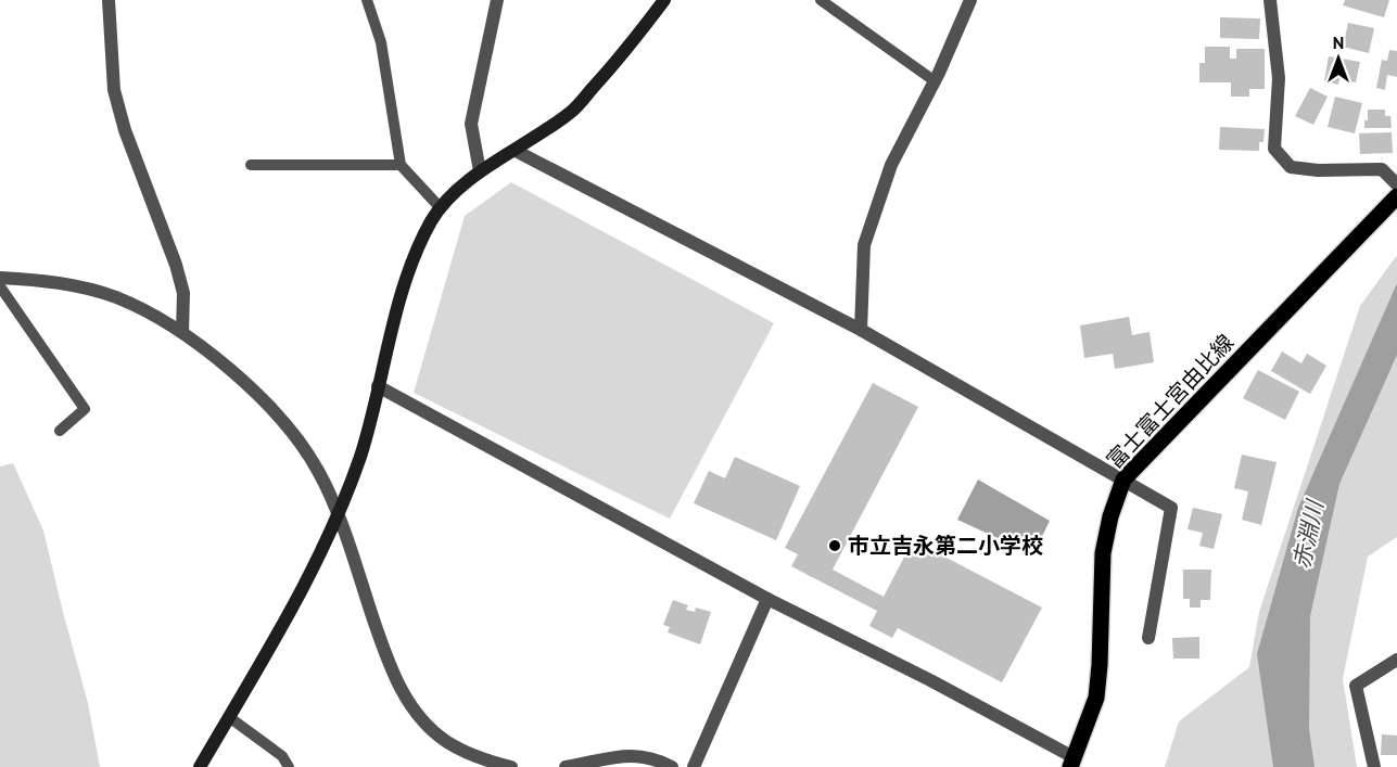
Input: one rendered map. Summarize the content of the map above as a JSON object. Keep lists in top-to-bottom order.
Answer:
{
  "streets": {
    "main road": ["富士富士宮由比線"]
  },
  "water": ["赤淵川"],
  "places": ["市立吉永第二小学校"],
  "north": "top"
}
